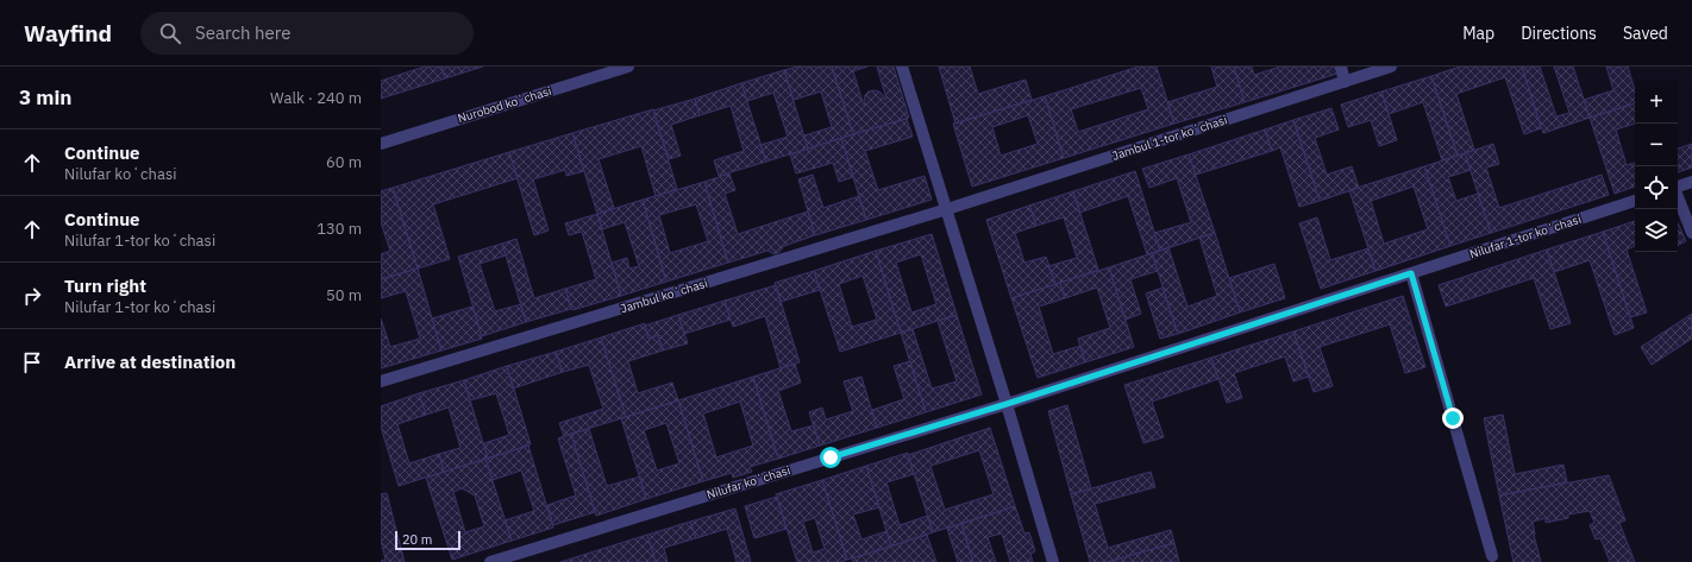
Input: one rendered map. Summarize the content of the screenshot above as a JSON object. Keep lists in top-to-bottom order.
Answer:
{
  "streets": {
    "street": [
      "Nurobod koʻchasi",
      "Jambul 1-tor koʻchasi",
      "Nilufar 1-tor koʻchasi",
      "Jambul koʻchasi",
      "Nilufar koʻchasi"
    ]
  },
  "crossings": [
    ["Jambul 1-tor koʻchasi", "Jambul koʻchasi"],
    ["Nilufar 1-tor koʻchasi", "Nilufar koʻchasi"]
  ],
  "scale_bar": "20 m",
  "page": {
    "header": "Wayfind",
    "search": "Search here",
    "nav": ["Map", "Directions", "Saved"],
    "heading": ["3 min", "Walk · 240 m"],
    "map_buttons": ["+", "−"],
    "list": [
      ["Continue", "Nilufar koʻchasi", "60 m"],
      ["Continue", "Nilufar 1-tor koʻchasi", "130 m"],
      ["Turn right", "Nilufar 1-tor koʻchasi", "50 m"],
      "Arrive at destination"
    ],
    "scale": "20 m"
  }
}
